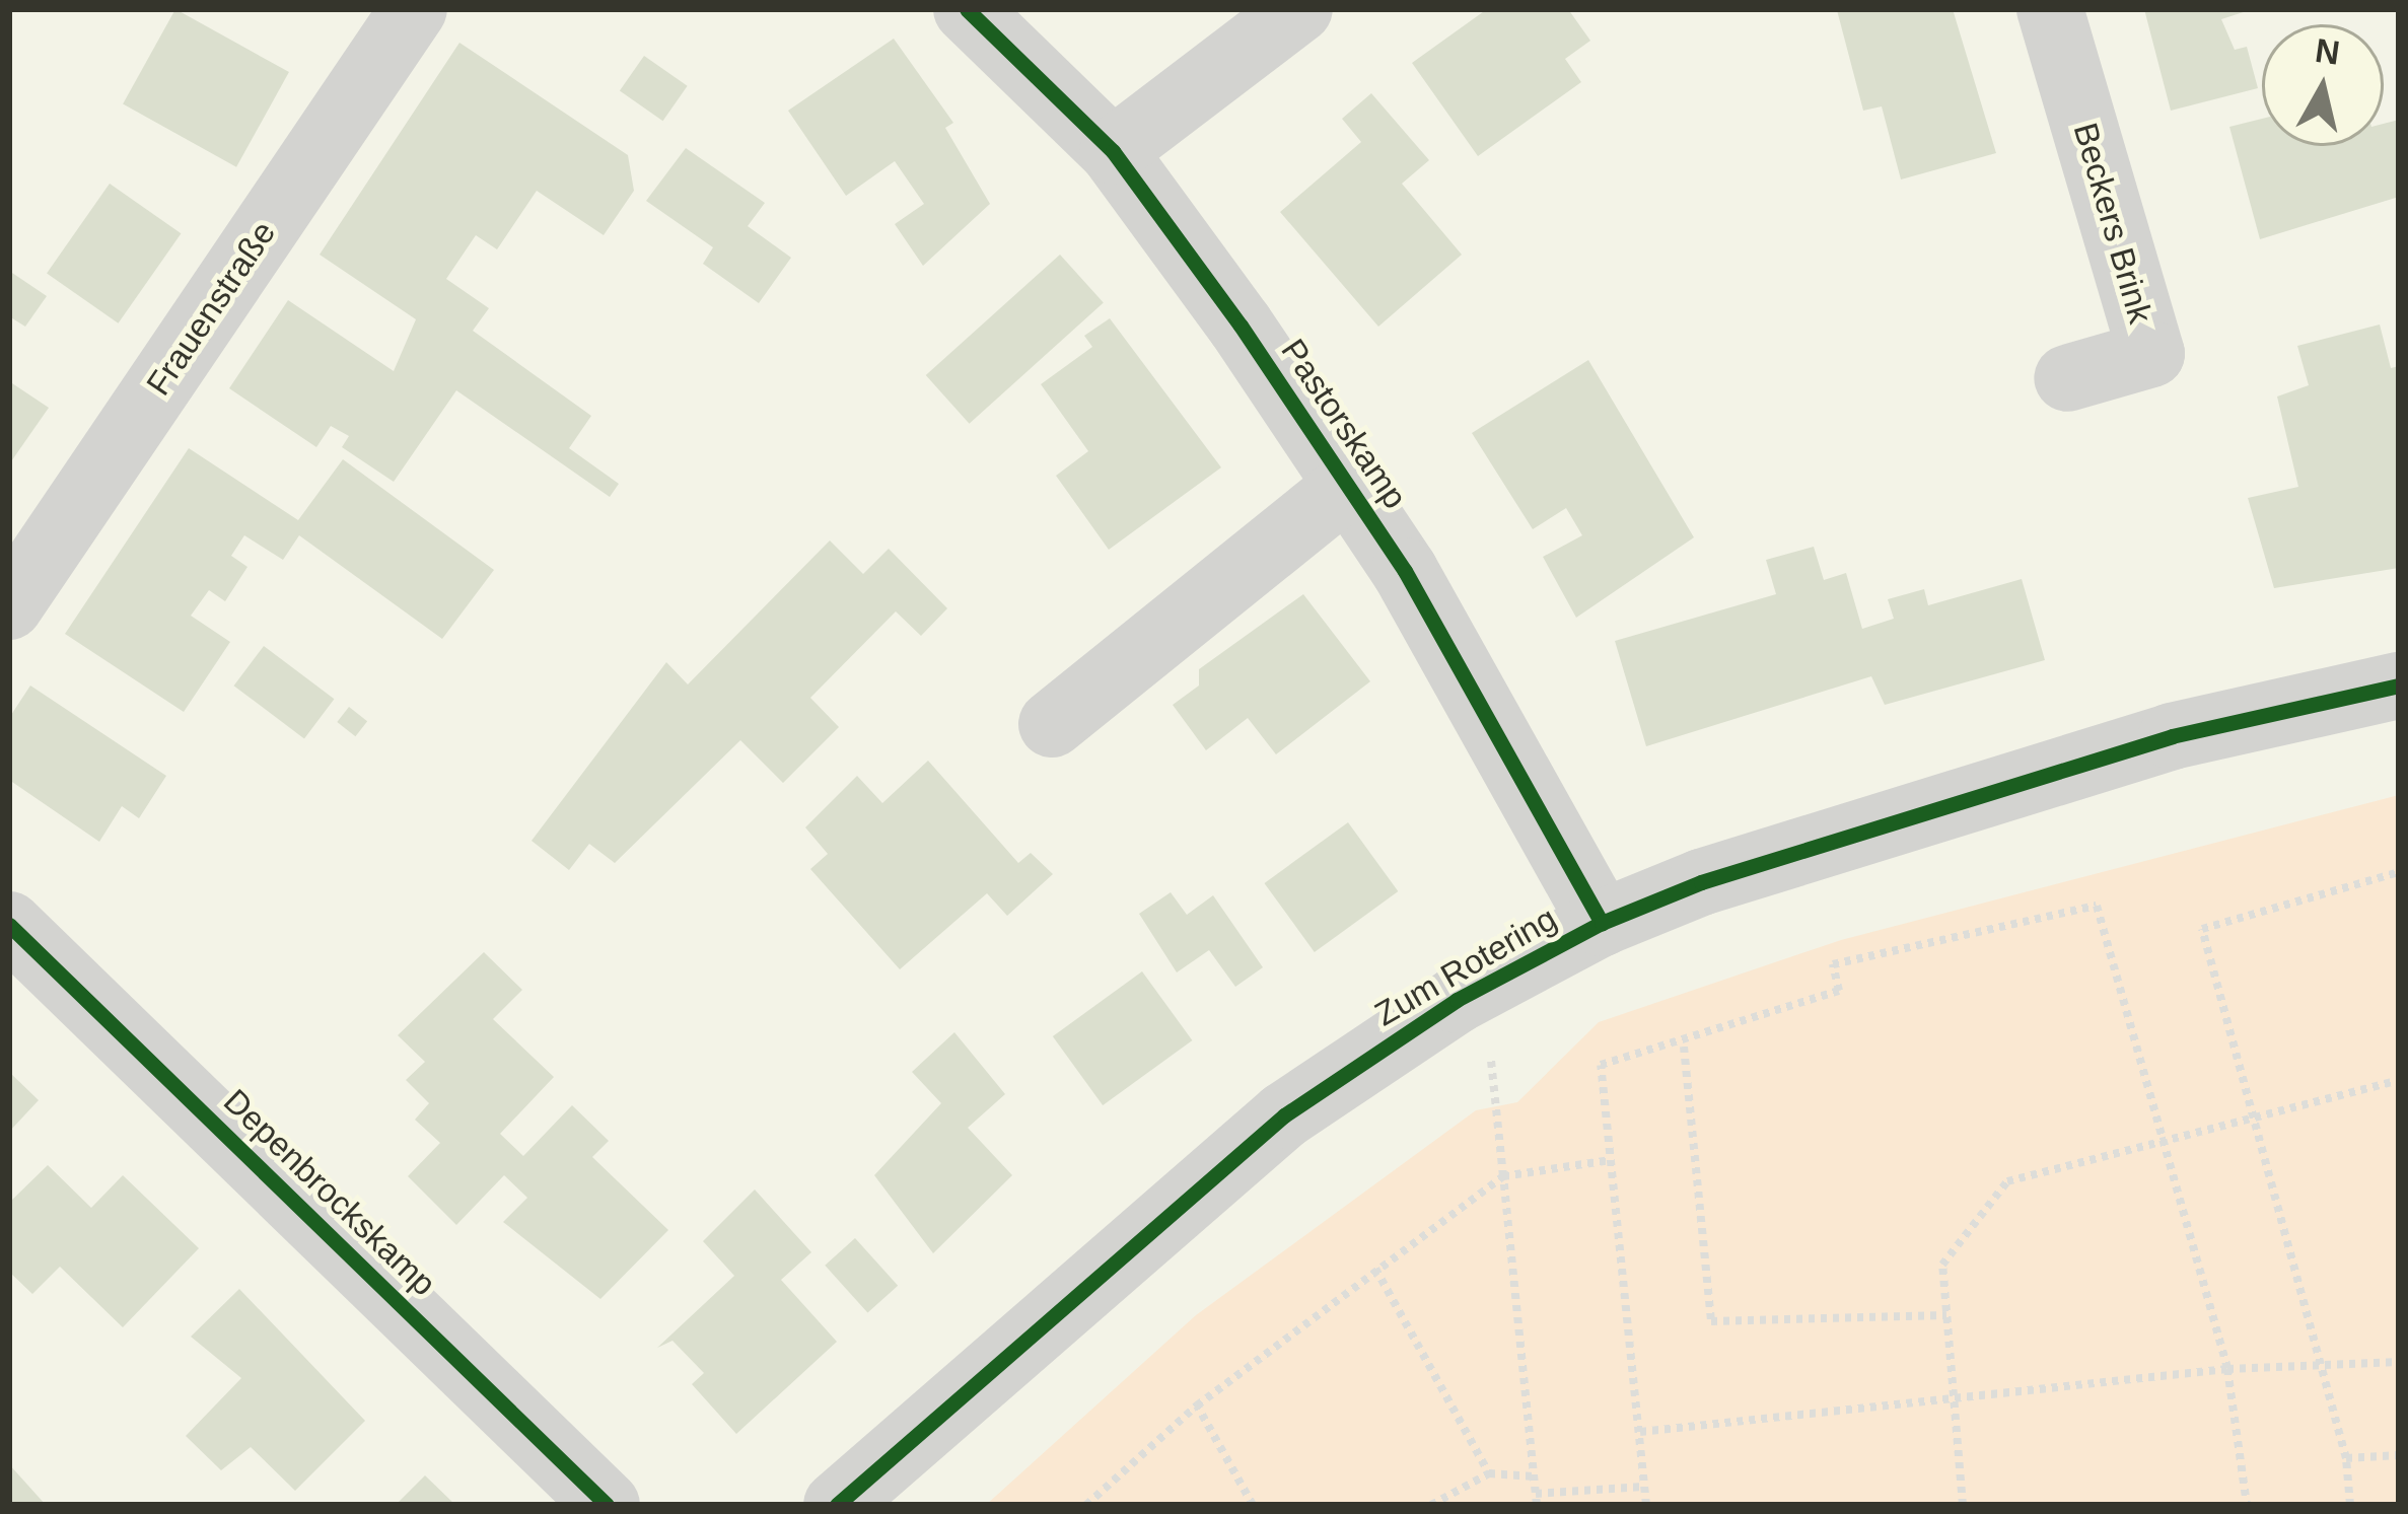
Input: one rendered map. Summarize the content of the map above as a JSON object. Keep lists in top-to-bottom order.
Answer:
{
  "streets": {
    "street": [
      "Beckers Brink",
      "Frauenstraße",
      "Pastorskamp",
      "Zum Rotering",
      "Depenbrockskamp"
    ]
  },
  "crossings": [
    ["Pastorskamp", "Zum Rotering"]
  ],
  "north": "top"
}
